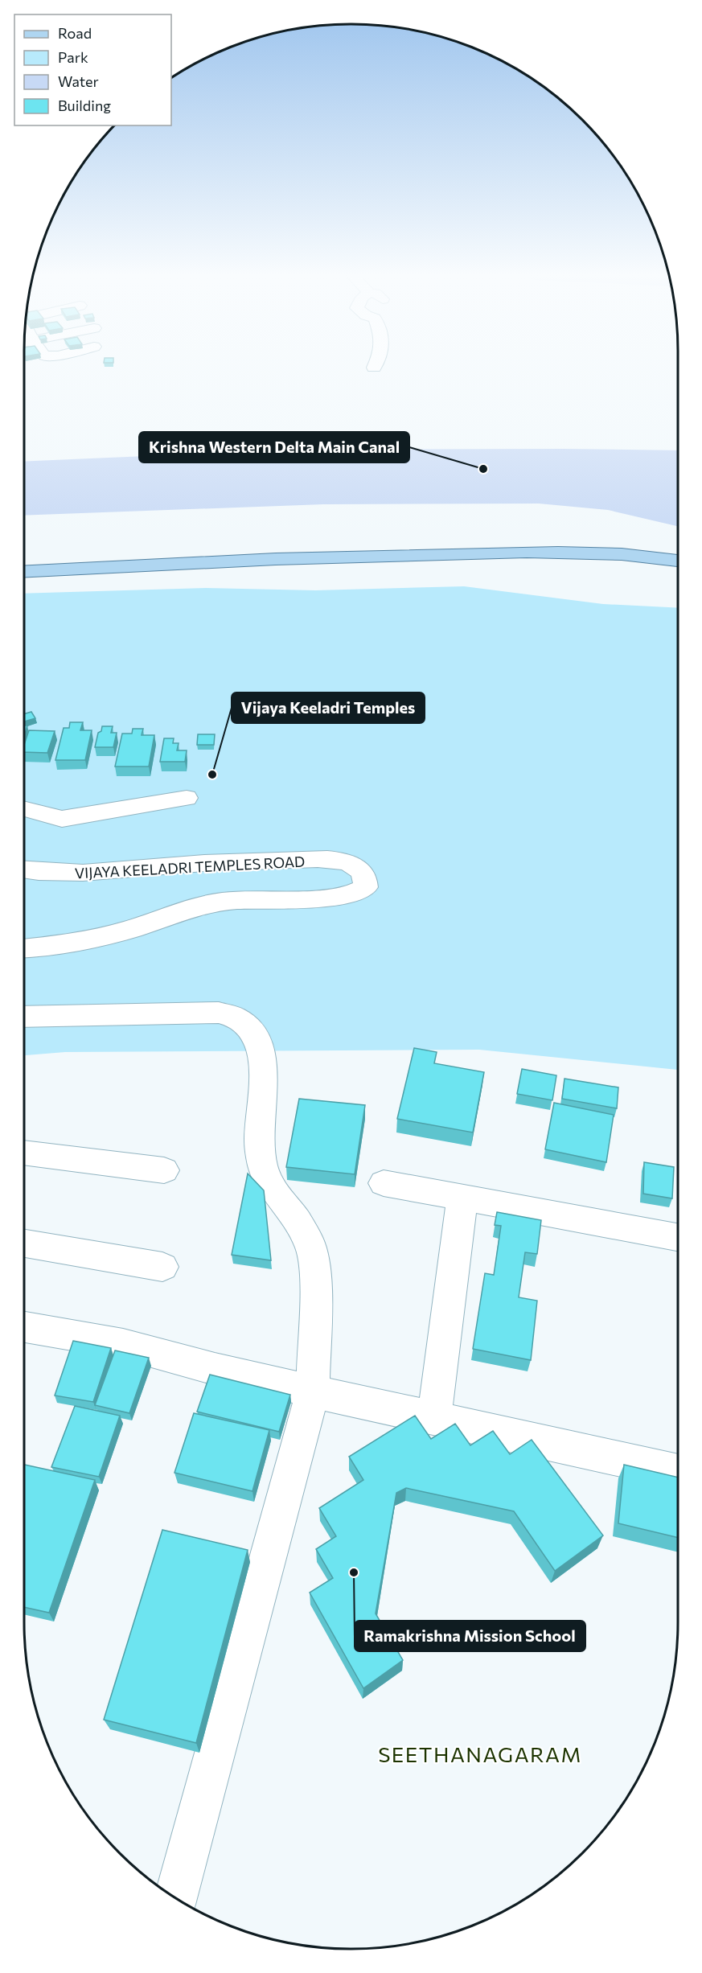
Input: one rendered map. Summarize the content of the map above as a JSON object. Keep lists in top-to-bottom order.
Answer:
{
  "streets": {
    "street": ["VIJAYA KEELADRI TEMPLES ROAD"]
  },
  "districts": ["SEETHANAGARAM"],
  "places": ["Krishna Western Delta Main Canal", "Vijaya Keeladri Temples", "Ramakrishna Mission School"],
  "legend": [
    "Road",
    "Park",
    "Water",
    "Building"
  ]
}
